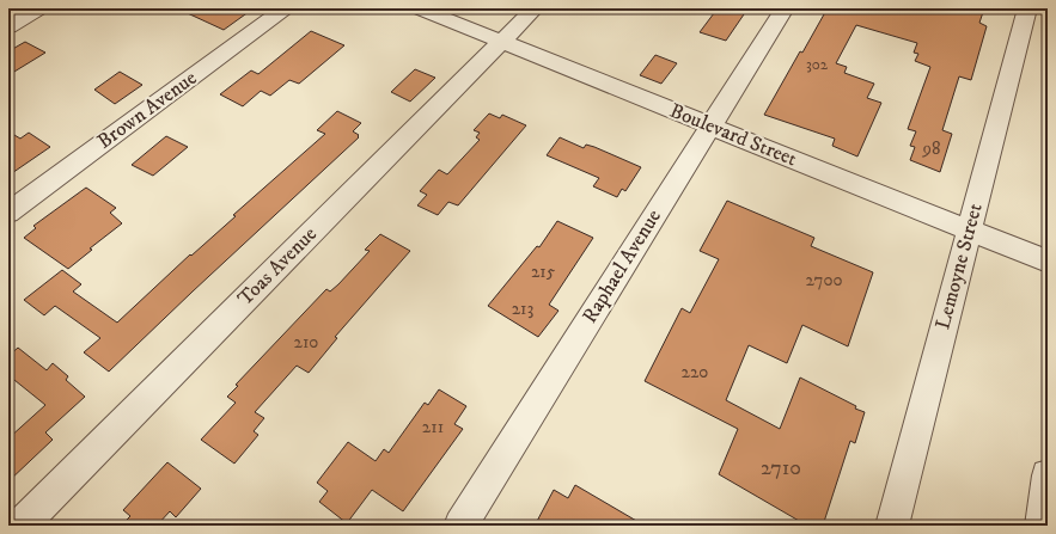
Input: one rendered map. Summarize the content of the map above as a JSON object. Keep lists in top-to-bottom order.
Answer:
{
  "streets": {
    "street": [
      "Brown Avenue",
      "Boulevard Street",
      "Toas Avenue",
      "Raphael Avenue",
      "Lemoyne Street"
    ]
  },
  "crossings": [
    ["Boulevard Street", "Toas Avenue"],
    ["Boulevard Street", "Raphael Avenue"],
    ["Boulevard Street", "Lemoyne Street"]
  ],
  "house_numbers": [
    "302",
    "98",
    "215",
    "2700",
    "213",
    "210",
    "220",
    "211",
    "2710"
  ]
}
